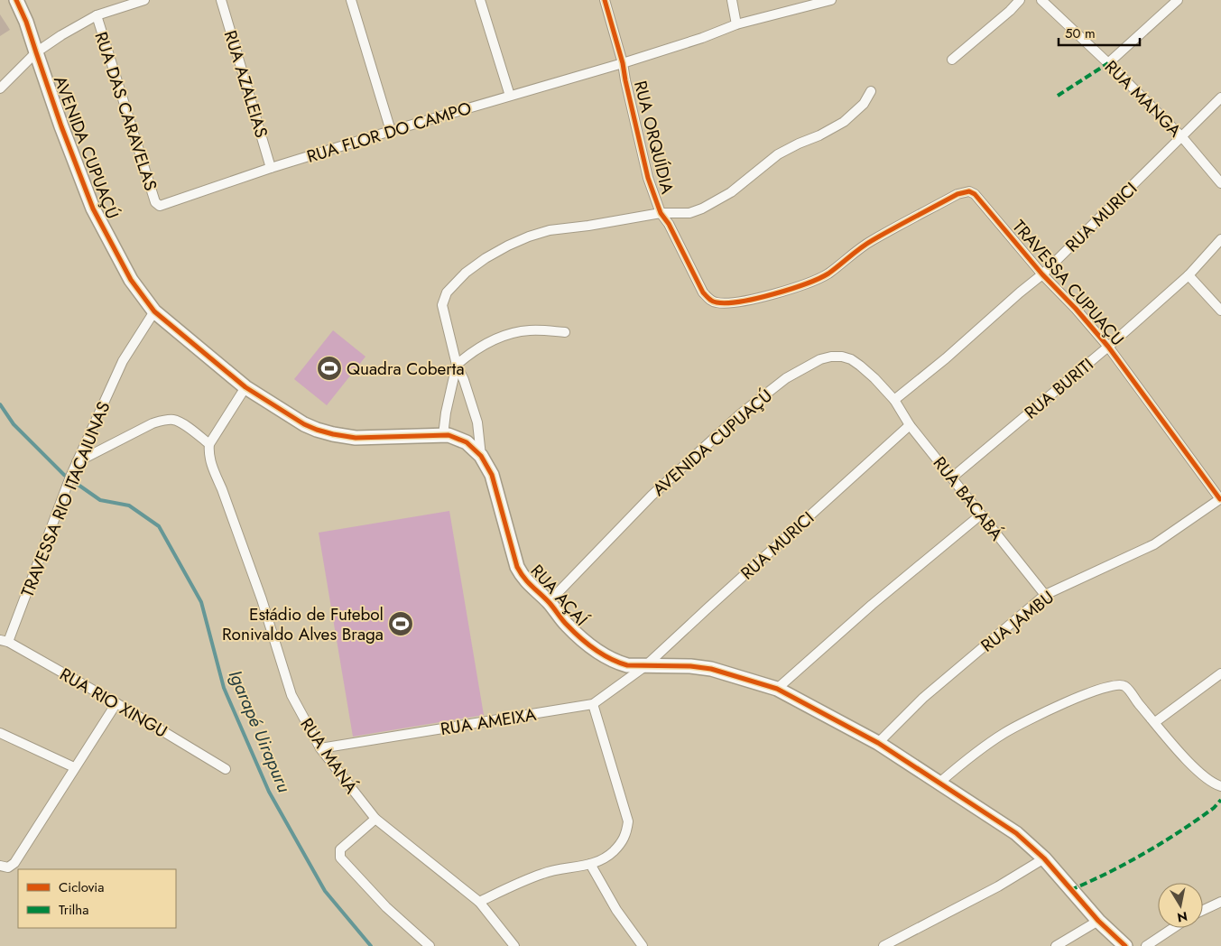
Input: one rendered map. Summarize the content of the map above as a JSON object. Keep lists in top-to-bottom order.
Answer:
{
  "streets": {
    "street": [
      "RUA AZALEIAS",
      "RUA MANGA",
      "RUA DAS CARAVELAS",
      "RUA FLOR DO CAMPO",
      "RUA ORQUÍDIA",
      "AVENIDA CUPUAÇÚ",
      "RUA MURICI",
      "TRAVESSA CUPUAÇU",
      "RUA BURITI",
      "RUA BACABÁ",
      "TRAVESSA RIO ITACAIUNAS",
      "RUA AÇAÍ",
      "RUA JAMBU",
      "RUA RIO XINGU",
      "RUA AMEIXA",
      "RUA MANÁ"
    ]
  },
  "crossings": [
    ["RUA AZALEIAS", "RUA FLOR DO CAMPO"],
    ["RUA MANGA", "RUA MURICI"],
    ["RUA DAS CARAVELAS", "RUA FLOR DO CAMPO"],
    ["RUA FLOR DO CAMPO", "RUA ORQUÍDIA"],
    ["RUA ORQUÍDIA", "TRAVESSA CUPUAÇU"],
    ["AVENIDA CUPUAÇÚ", "RUA MURICI"],
    ["AVENIDA CUPUAÇÚ", "RUA BACABÁ"],
    ["AVENIDA CUPUAÇÚ", "TRAVESSA RIO ITACAIUNAS"],
    ["AVENIDA CUPUAÇÚ", "RUA AÇAÍ"],
    ["RUA MURICI", "TRAVESSA CUPUAÇU"],
    ["RUA MURICI", "RUA BACABÁ"],
    ["RUA MURICI", "RUA AÇAÍ"],
    ["RUA MURICI", "RUA AMEIXA"],
    ["TRAVESSA CUPUAÇU", "RUA BURITI"],
    ["TRAVESSA CUPUAÇU", "RUA JAMBU"],
    ["RUA BURITI", "RUA BACABÁ"],
    ["RUA BACABÁ", "RUA JAMBU"],
    ["TRAVESSA RIO ITACAIUNAS", "RUA RIO XINGU"],
    ["RUA AÇAÍ", "RUA JAMBU"],
    ["RUA AÇAÍ", "RUA AMEIXA"],
    ["RUA AMEIXA", "RUA MANÁ"]
  ],
  "water": ["Igarapé Uirapuru"],
  "places": {
    "sports": ["Quadra Coberta", "Estádio de Futebol Ronivaldo Alves Braga"]
  },
  "legend": ["Ciclovia", "Trilha"],
  "scale_bar": "50 m",
  "north": "bottom"
}
